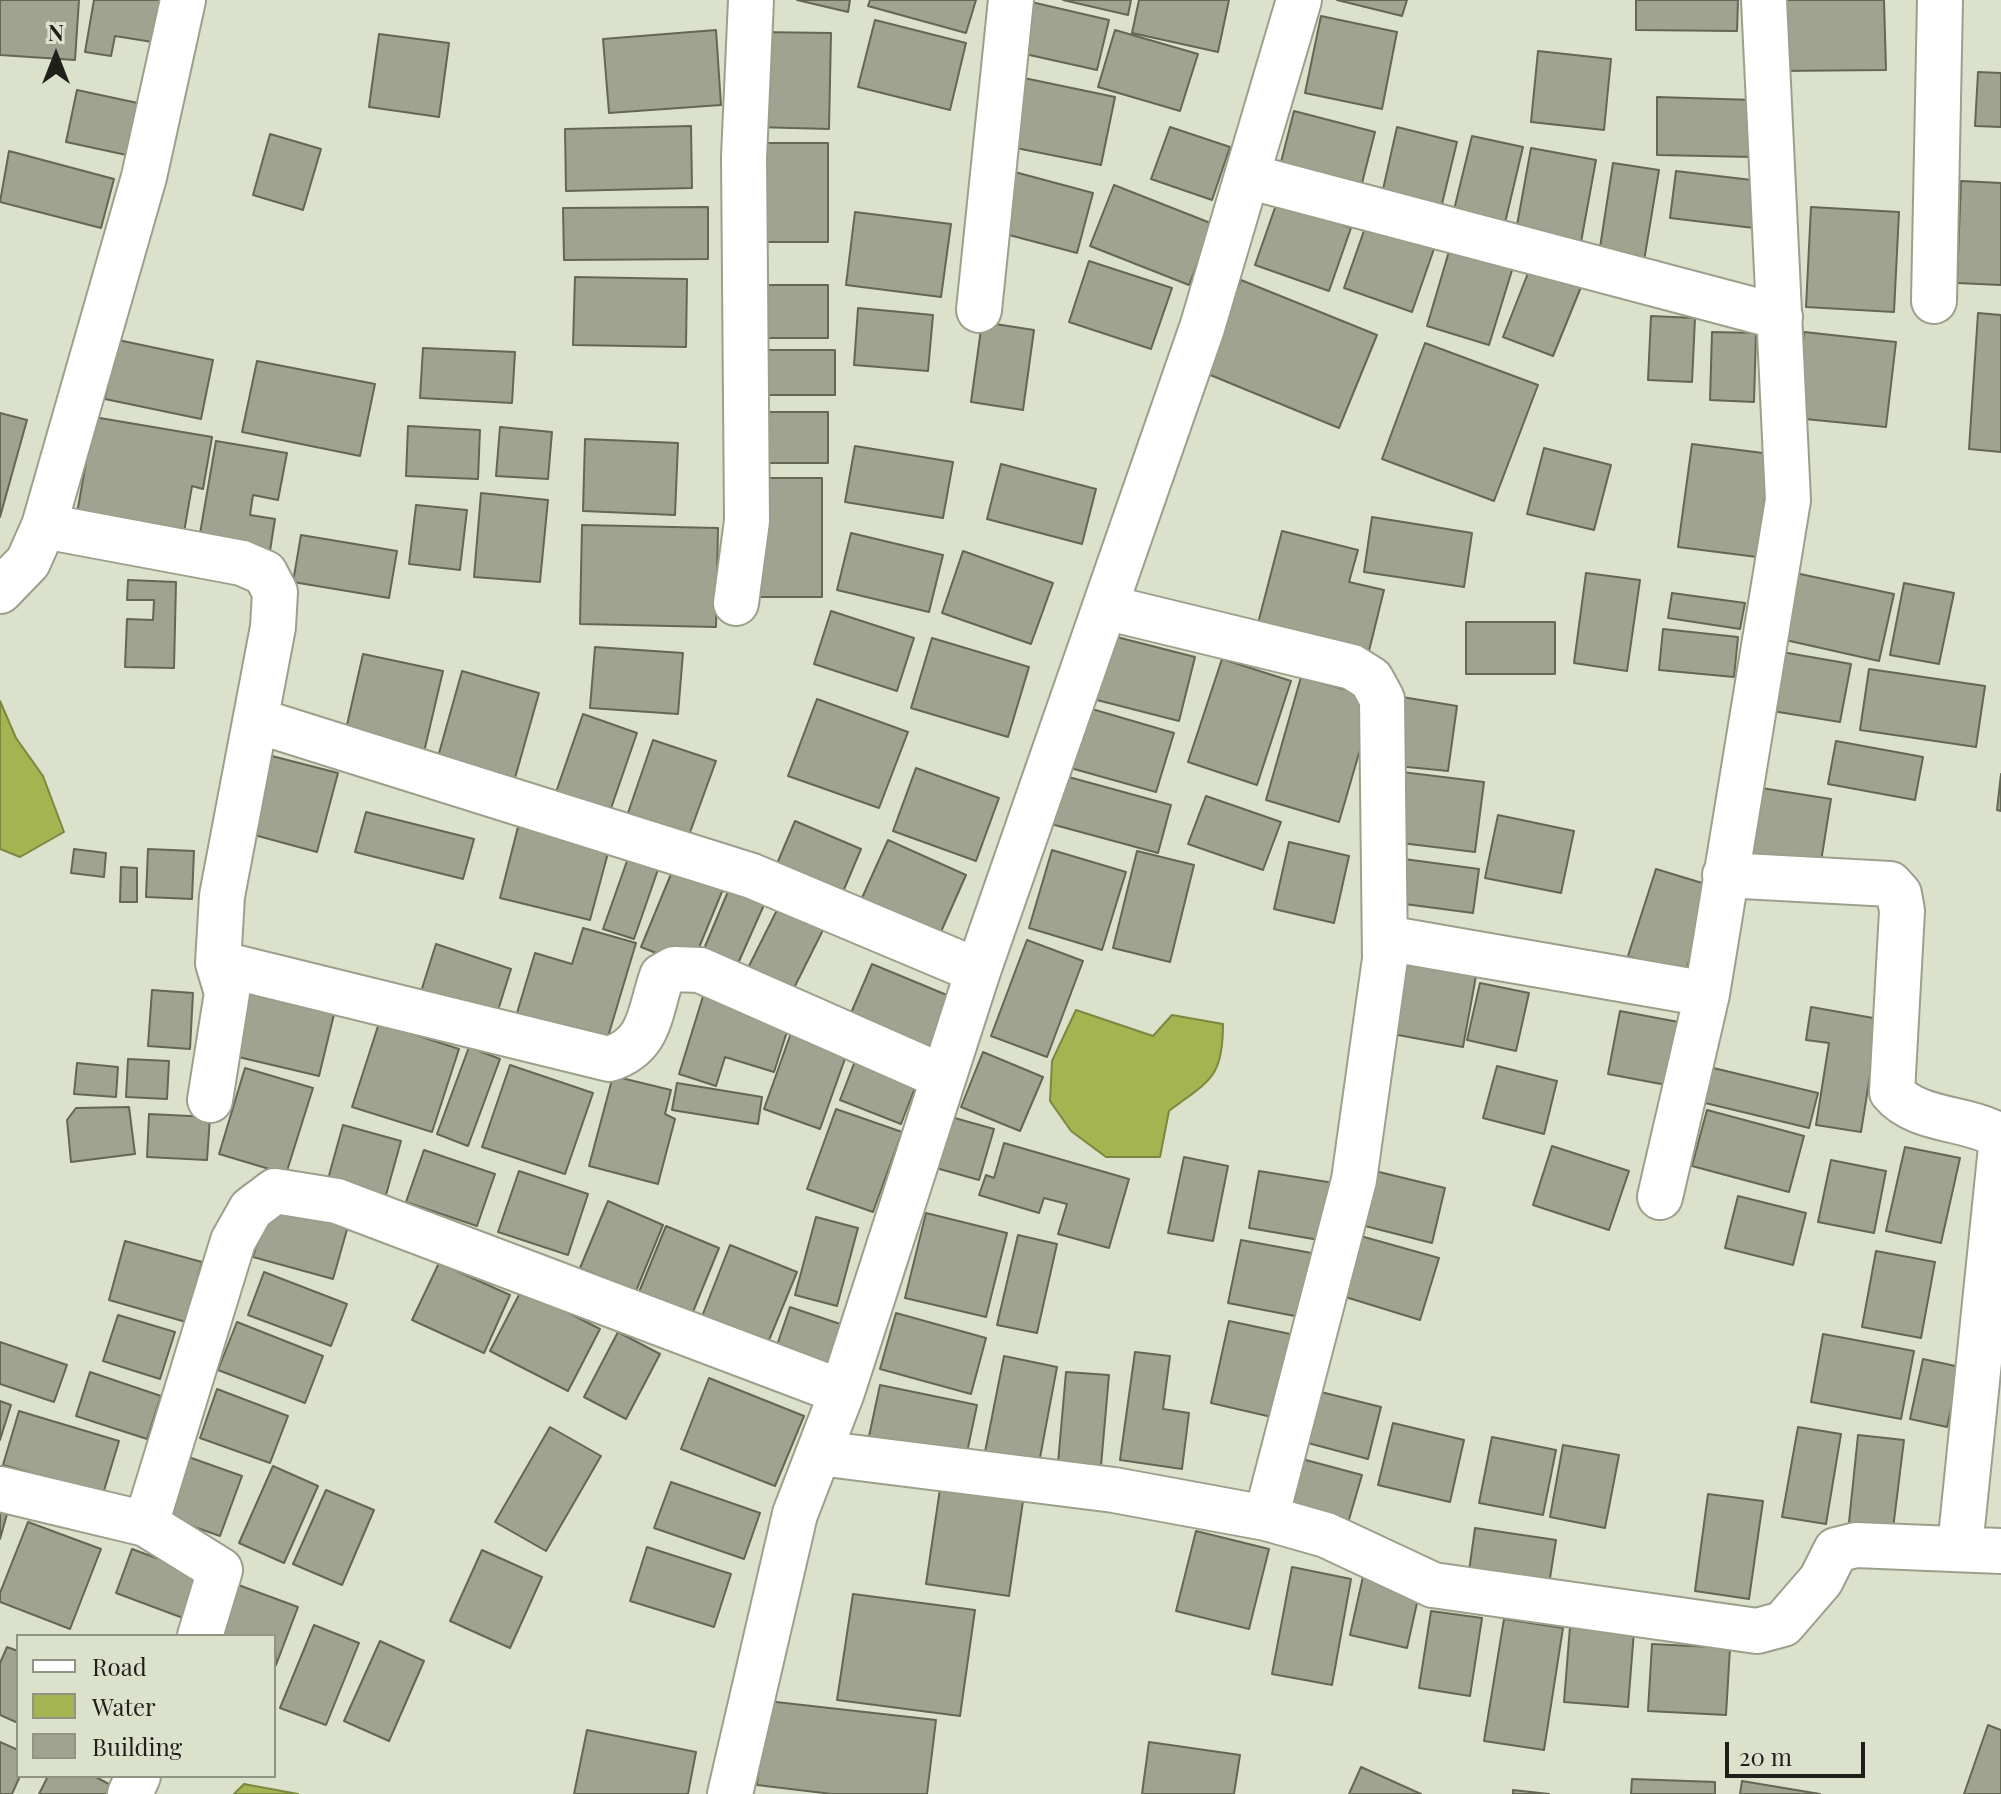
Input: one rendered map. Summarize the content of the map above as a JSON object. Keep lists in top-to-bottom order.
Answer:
{
  "legend": ["Road", "Water", "Building"],
  "scale_bar": "20 m",
  "north": "top"
}
